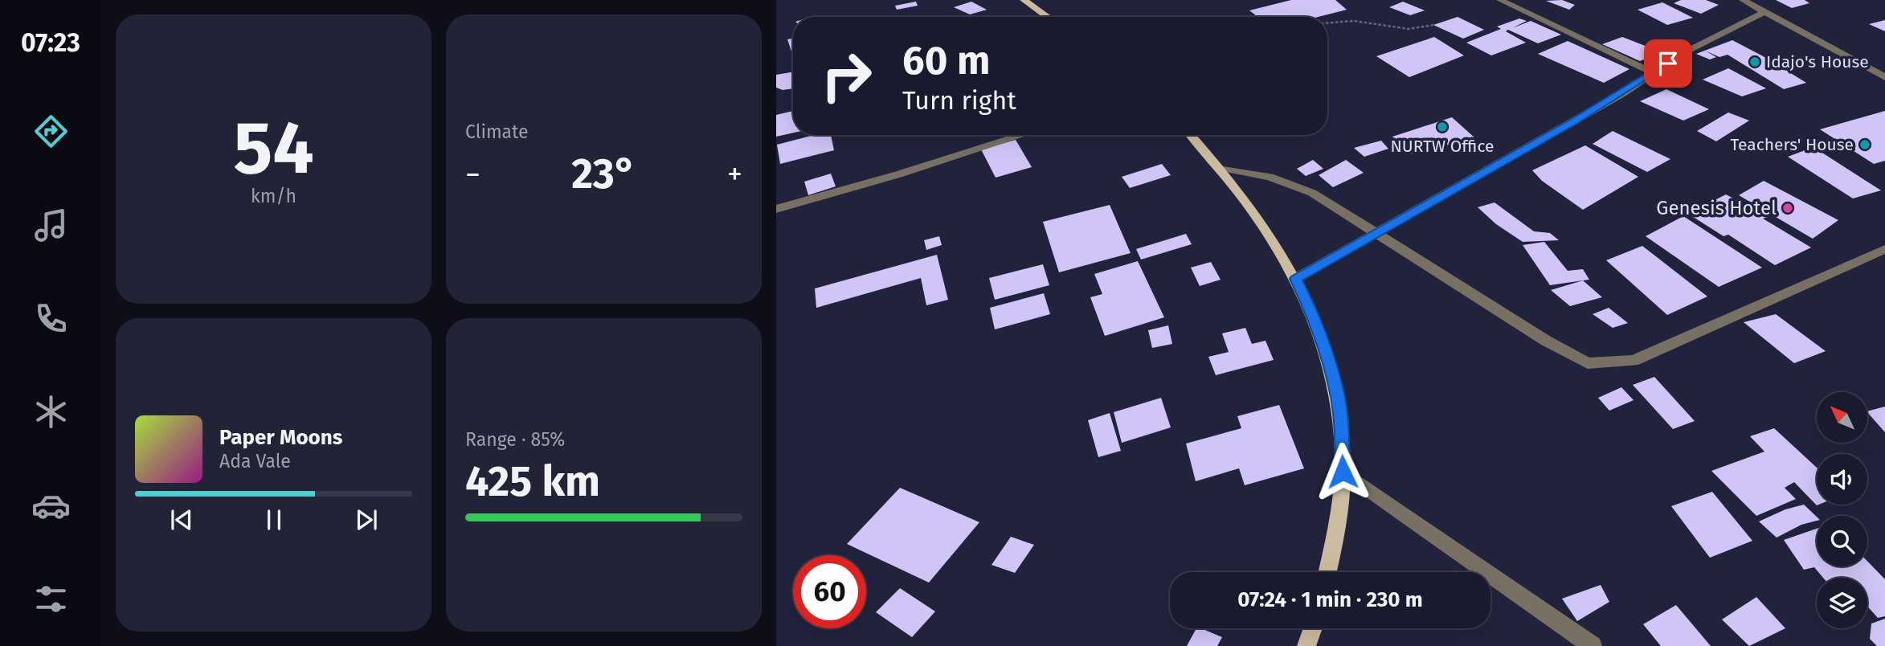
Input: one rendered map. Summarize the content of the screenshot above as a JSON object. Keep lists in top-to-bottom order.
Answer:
{
  "places": [
    "Idajo's House",
    "NURTW Office",
    "Teachers' House",
    "Genesis Hotel"
  ],
  "north": "top left",
  "page": {
    "tabs": "07:23",
    "tile": [
      ["54", "km/h"],
      "Climate",
      ["Range · 85%", "425 km"]
    ],
    "turn": ["60 m", "Turn right"],
    "heat": ["−", "23°", "+"],
    "song": ["Paper Moons", "Ada Vale"],
    "limit": "60",
    "trip": "07:24 · 1 min · 230 m"
  }
}
